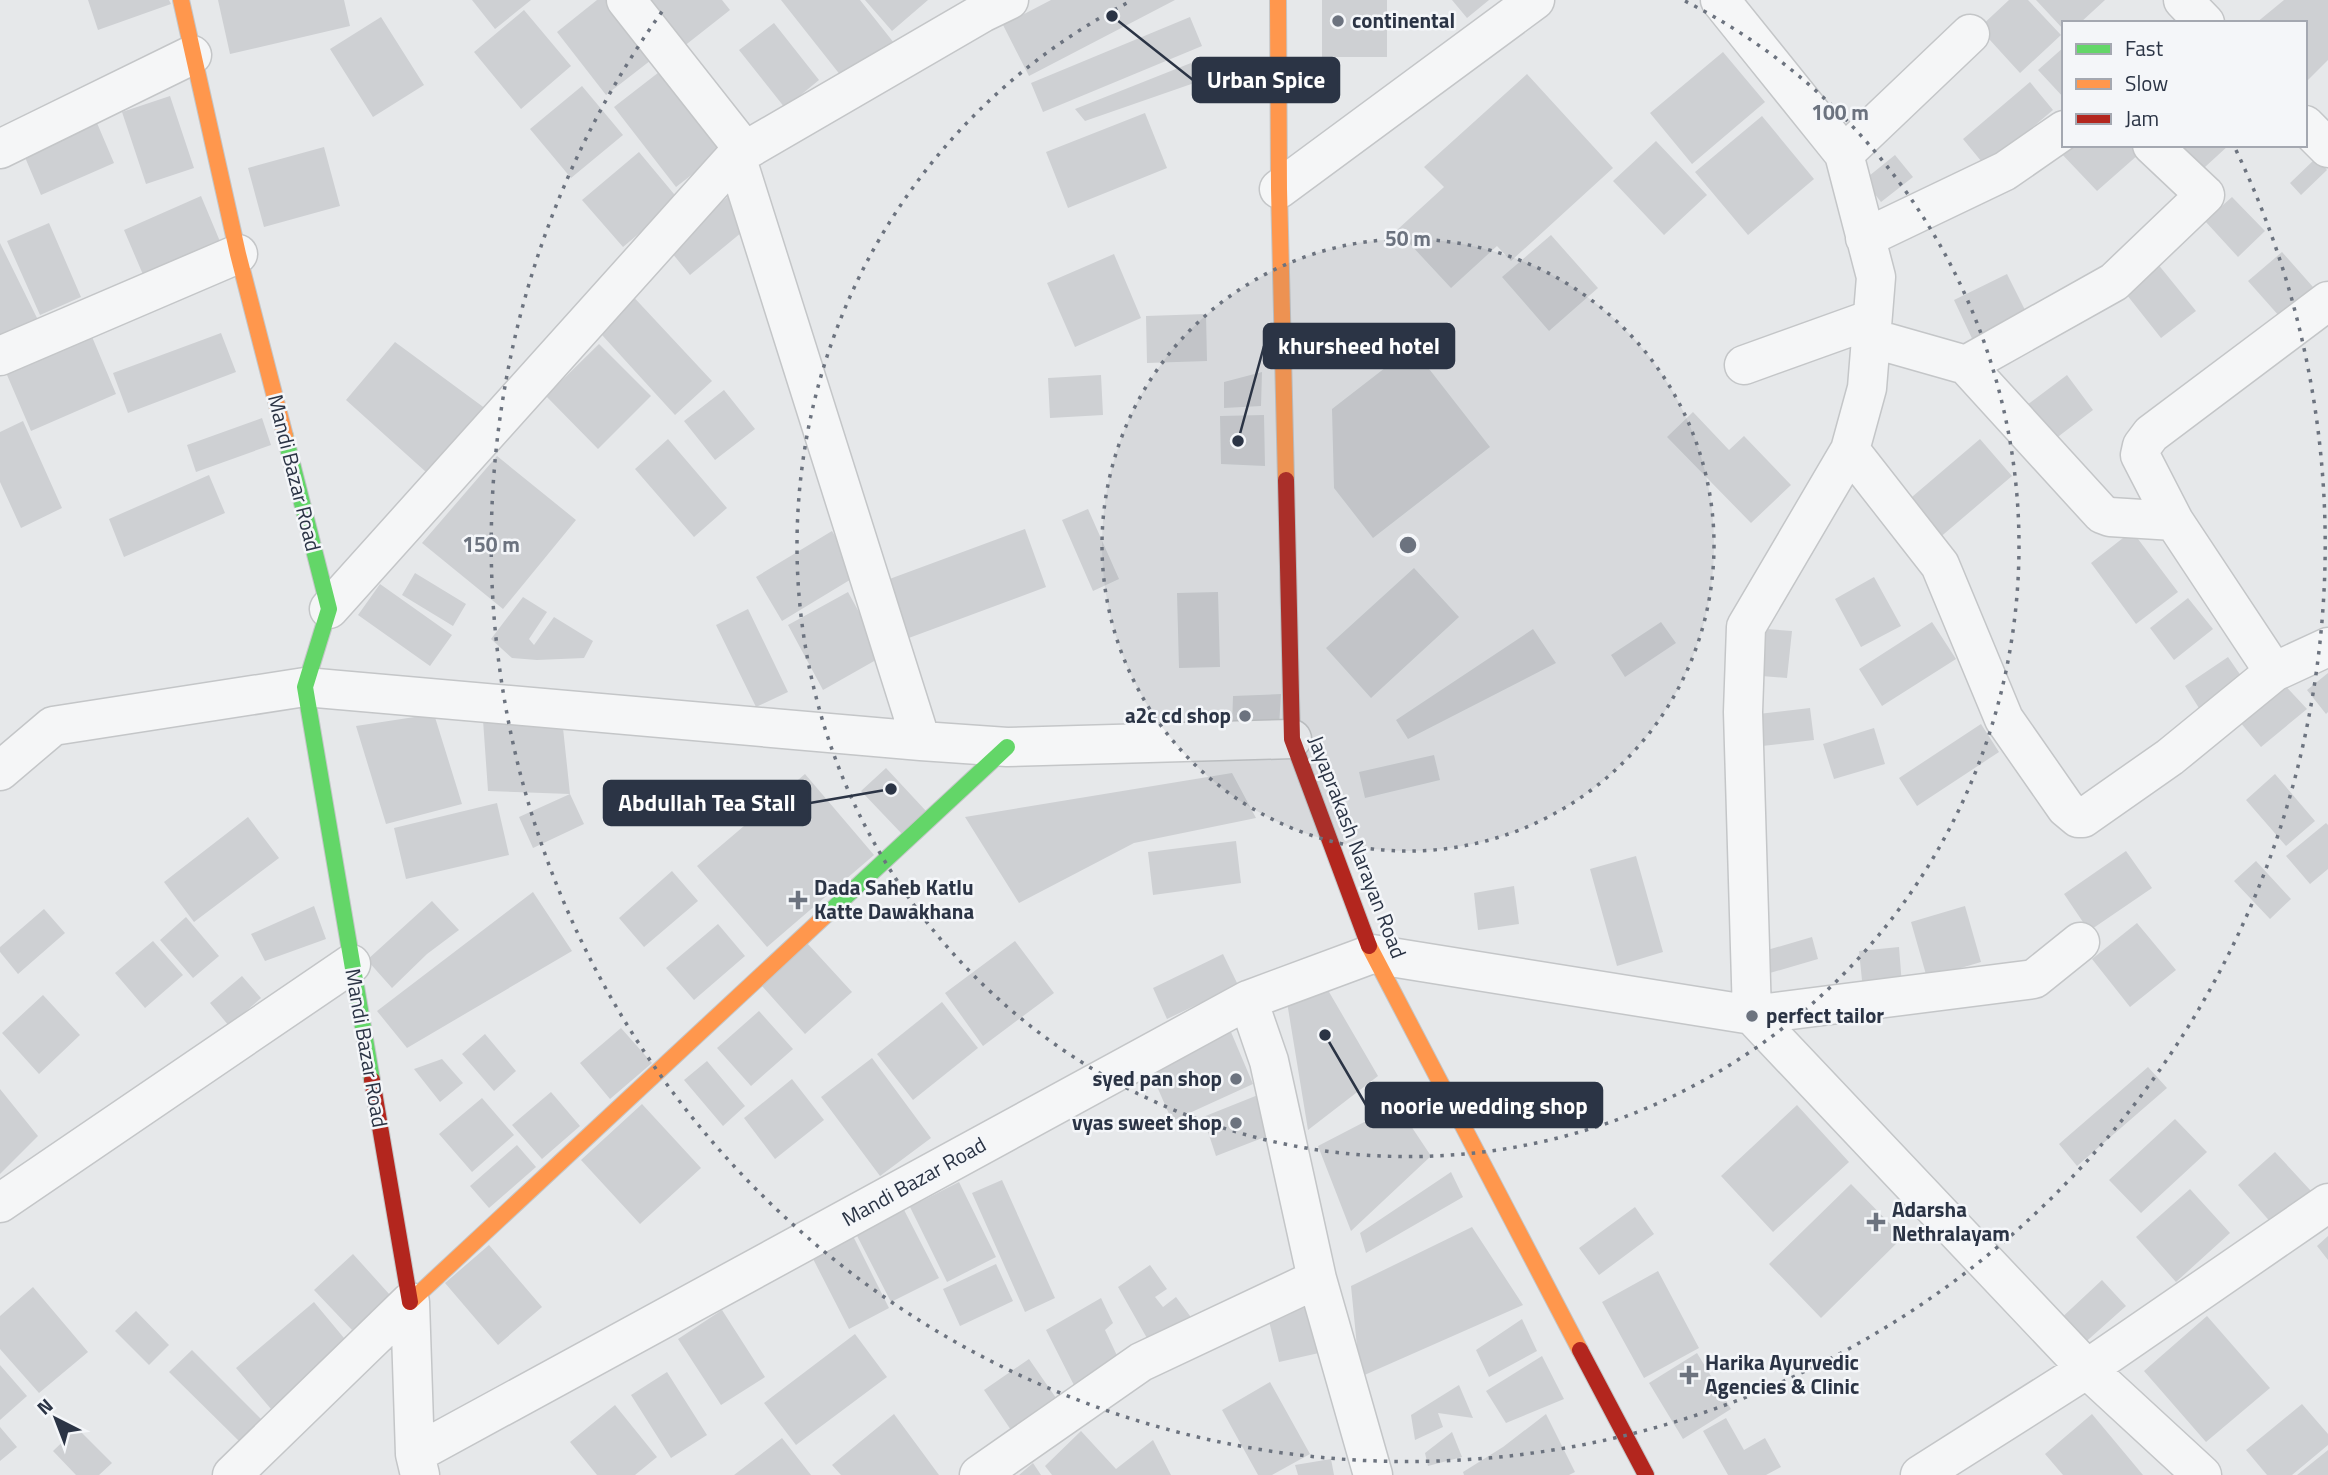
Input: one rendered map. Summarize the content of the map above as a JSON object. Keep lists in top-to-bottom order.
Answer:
{
  "streets": {
    "street": ["Mandi Bazar Road", "Jayaprakash Narayan Road"]
  },
  "crossings": [
    ["Mandi Bazar Road", "Jayaprakash Narayan Road"]
  ],
  "places": {
    "other": [
      "Urban Spice",
      "continental",
      "khursheed hotel",
      "a2c cd shop",
      "Abdullah Tea Stall",
      "perfect tailor",
      "noorie wedding shop",
      "syed pan shop",
      "vyas sweet shop"
    ],
    "health": ["Dada Saheb Katlu Katte Dawakhana", "Adarsha Nethralayam", "Harika Ayurvedic Agencies & Clinic"]
  },
  "legend": ["Fast", "Slow", "Jam"],
  "north": "top left",
  "rings": ["100 m", "50 m", "150 m"]
}
